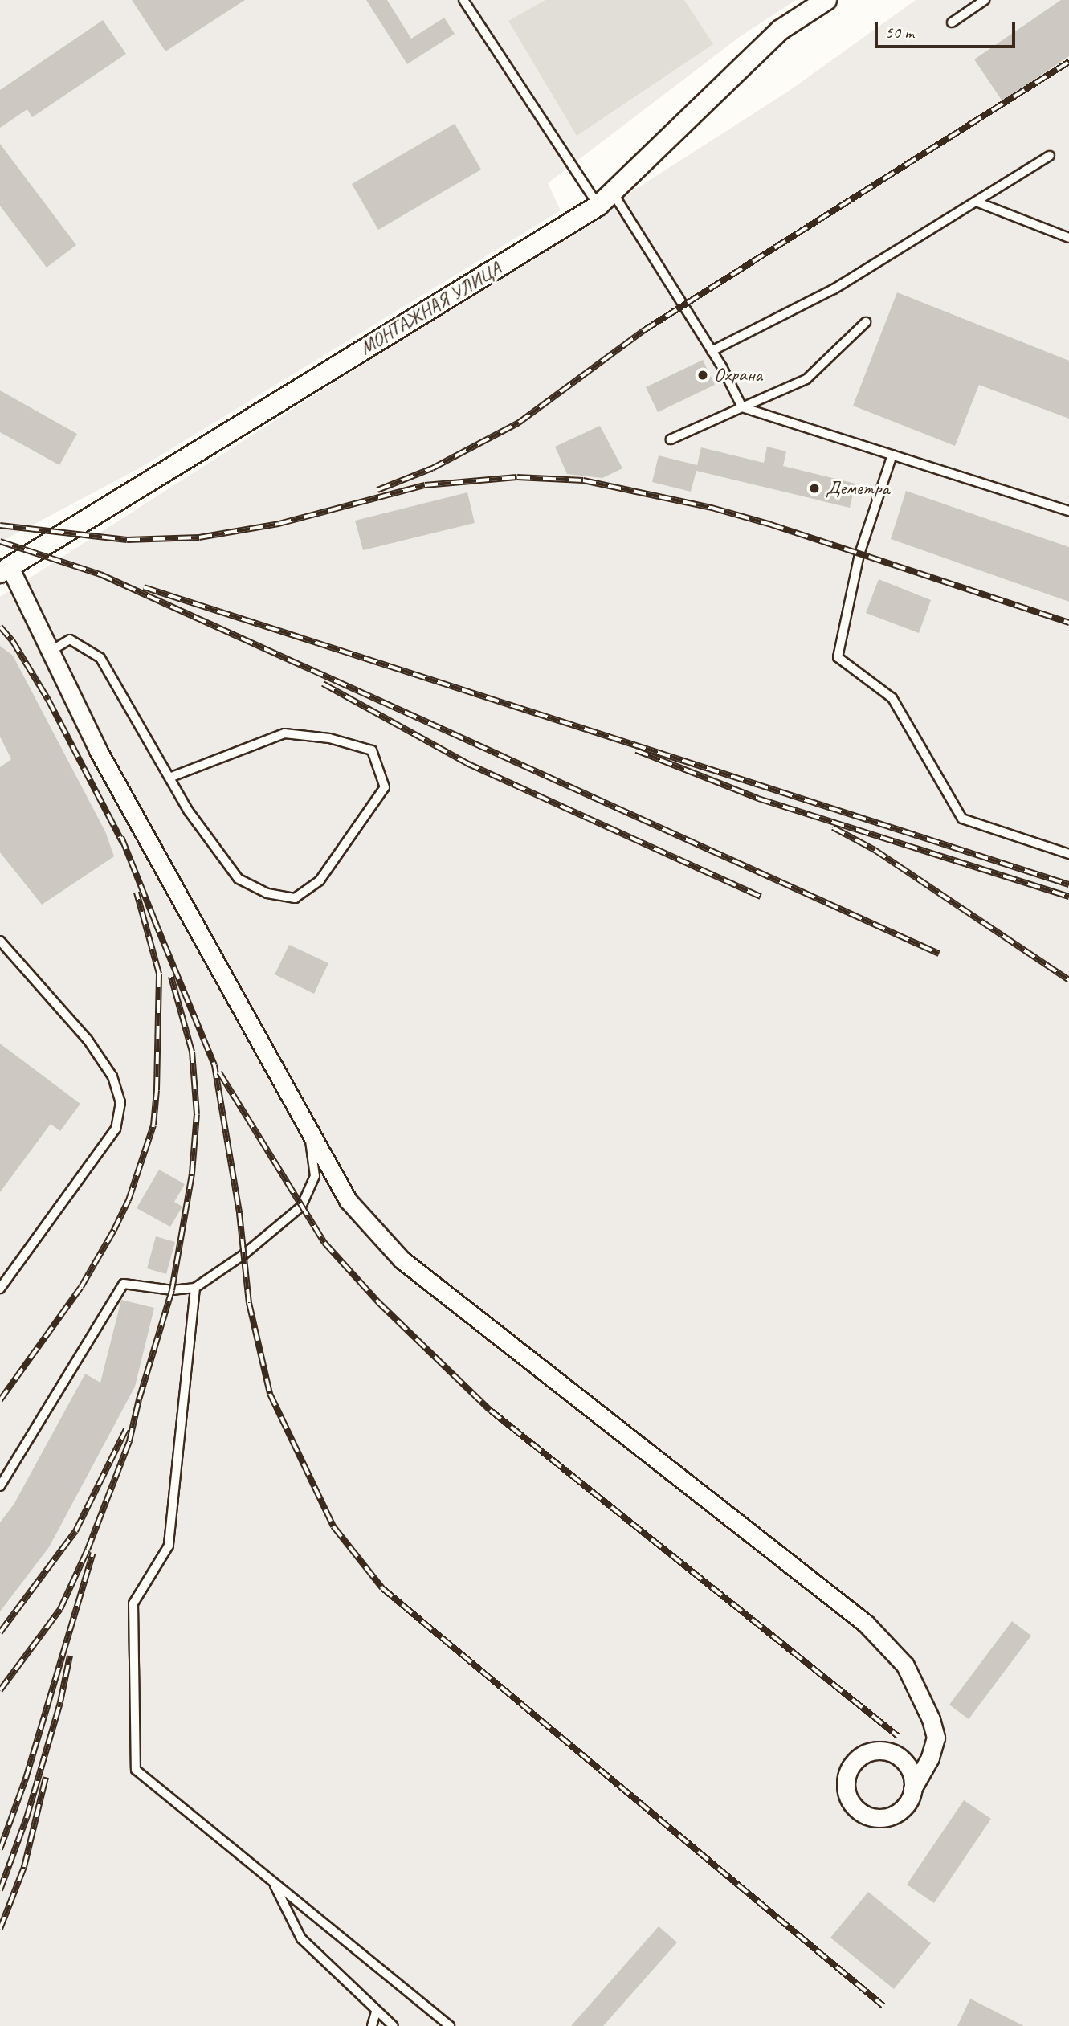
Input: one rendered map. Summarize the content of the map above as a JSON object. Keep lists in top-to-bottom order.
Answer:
{
  "streets": {
    "street": ["МОНТАЖНАЯ УЛИЦА"]
  },
  "places": ["Охрана", "Деметра"],
  "scale_bar": "50 m"
}
